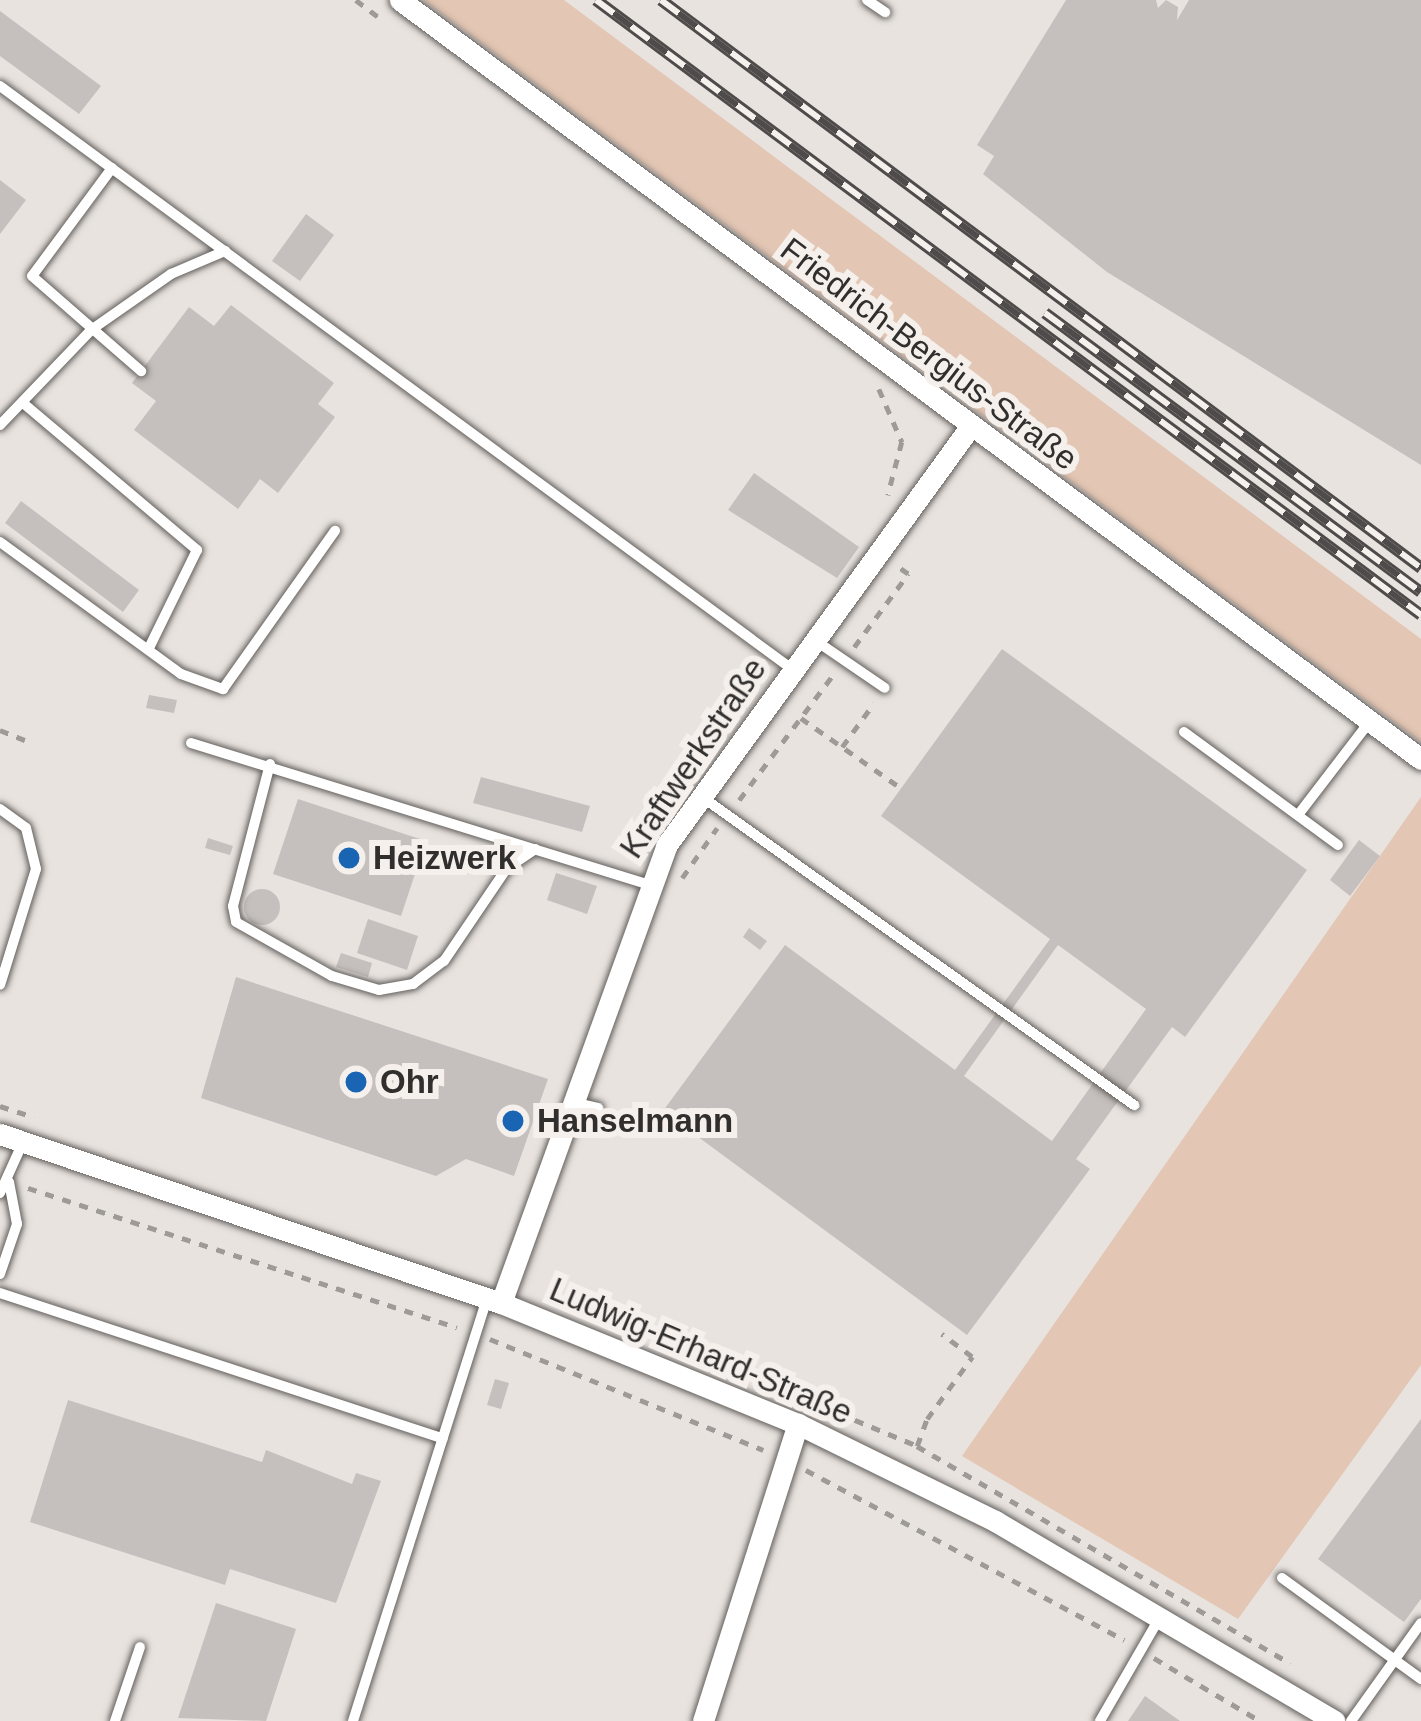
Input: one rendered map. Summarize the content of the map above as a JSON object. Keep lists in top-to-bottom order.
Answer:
{
  "streets": {
    "street": ["Friedrich-Bergius-Straße", "Kraftwerkstraße", "Ludwig-Erhard-Straße"]
  },
  "crossings": [
    ["Friedrich-Bergius-Straße", "Kraftwerkstraße"],
    ["Kraftwerkstraße", "Ludwig-Erhard-Straße"]
  ],
  "places": ["Heizwerk", "Ohr", "Hanselmann"]
}
